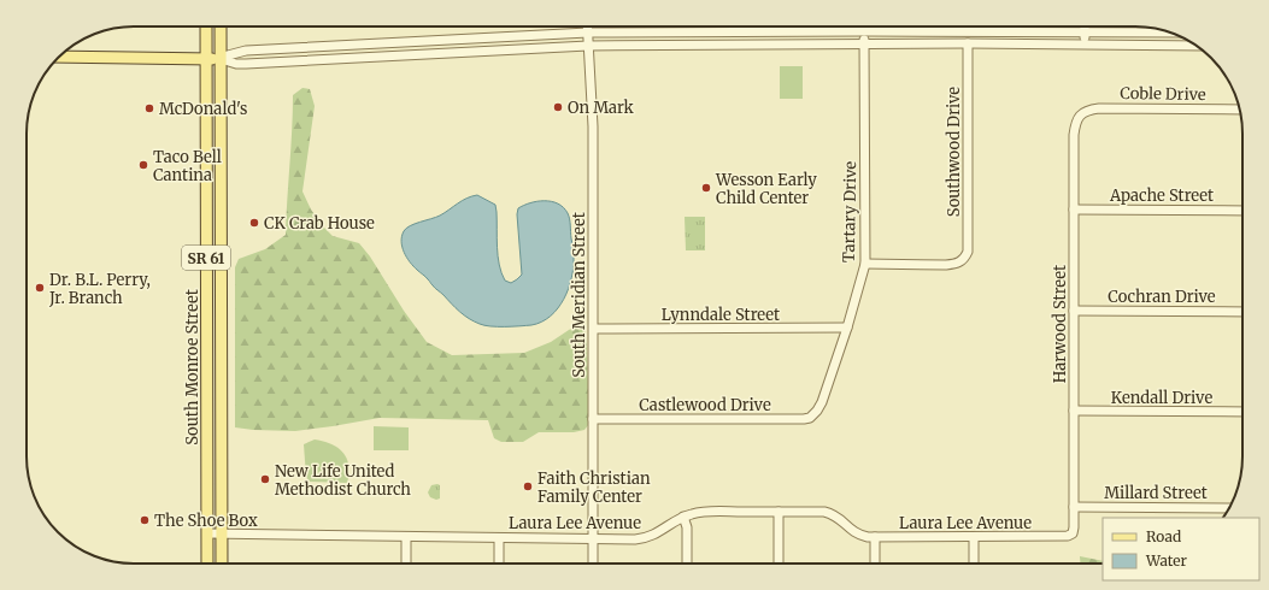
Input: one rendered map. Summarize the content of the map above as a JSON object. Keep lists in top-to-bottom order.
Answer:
{
  "streets": {
    "main road": ["SR 61", "South Monroe Street"],
    "street": [
      "Coble Drive",
      "Southwood Drive",
      "Apache Street",
      "Tartary Drive",
      "South Meridian Street",
      "Cochran Drive",
      "Lynndale Street",
      "Harwood Street",
      "Kendall Drive",
      "Castlewood Drive",
      "Millard Street",
      "Laura Lee Avenue"
    ]
  },
  "crossings": [
    ["Coble Drive", "Harwood Street"],
    ["Southwood Drive", "Tartary Drive"],
    ["Apache Street", "Harwood Street"],
    ["Tartary Drive", "Lynndale Street"],
    ["Tartary Drive", "Castlewood Drive"],
    ["South Meridian Street", "Lynndale Street"],
    ["South Meridian Street", "Castlewood Drive"],
    ["South Meridian Street", "Laura Lee Avenue"],
    ["Cochran Drive", "Harwood Street"],
    ["Harwood Street", "Kendall Drive"],
    ["Harwood Street", "Millard Street"],
    ["Harwood Street", "Laura Lee Avenue"],
    ["South Monroe Street", "Laura Lee Avenue"]
  ],
  "places": [
    "On Mark",
    "McDonald's",
    "Taco Bell Cantina",
    "Wesson Early Child Center",
    "CK Crab House",
    "Dr. B.L. Perry, Jr. Branch",
    "New Life United Methodist Church",
    "Faith Christian Family Center",
    "The Shoe Box"
  ],
  "legend": ["Road", "Water"]
}
